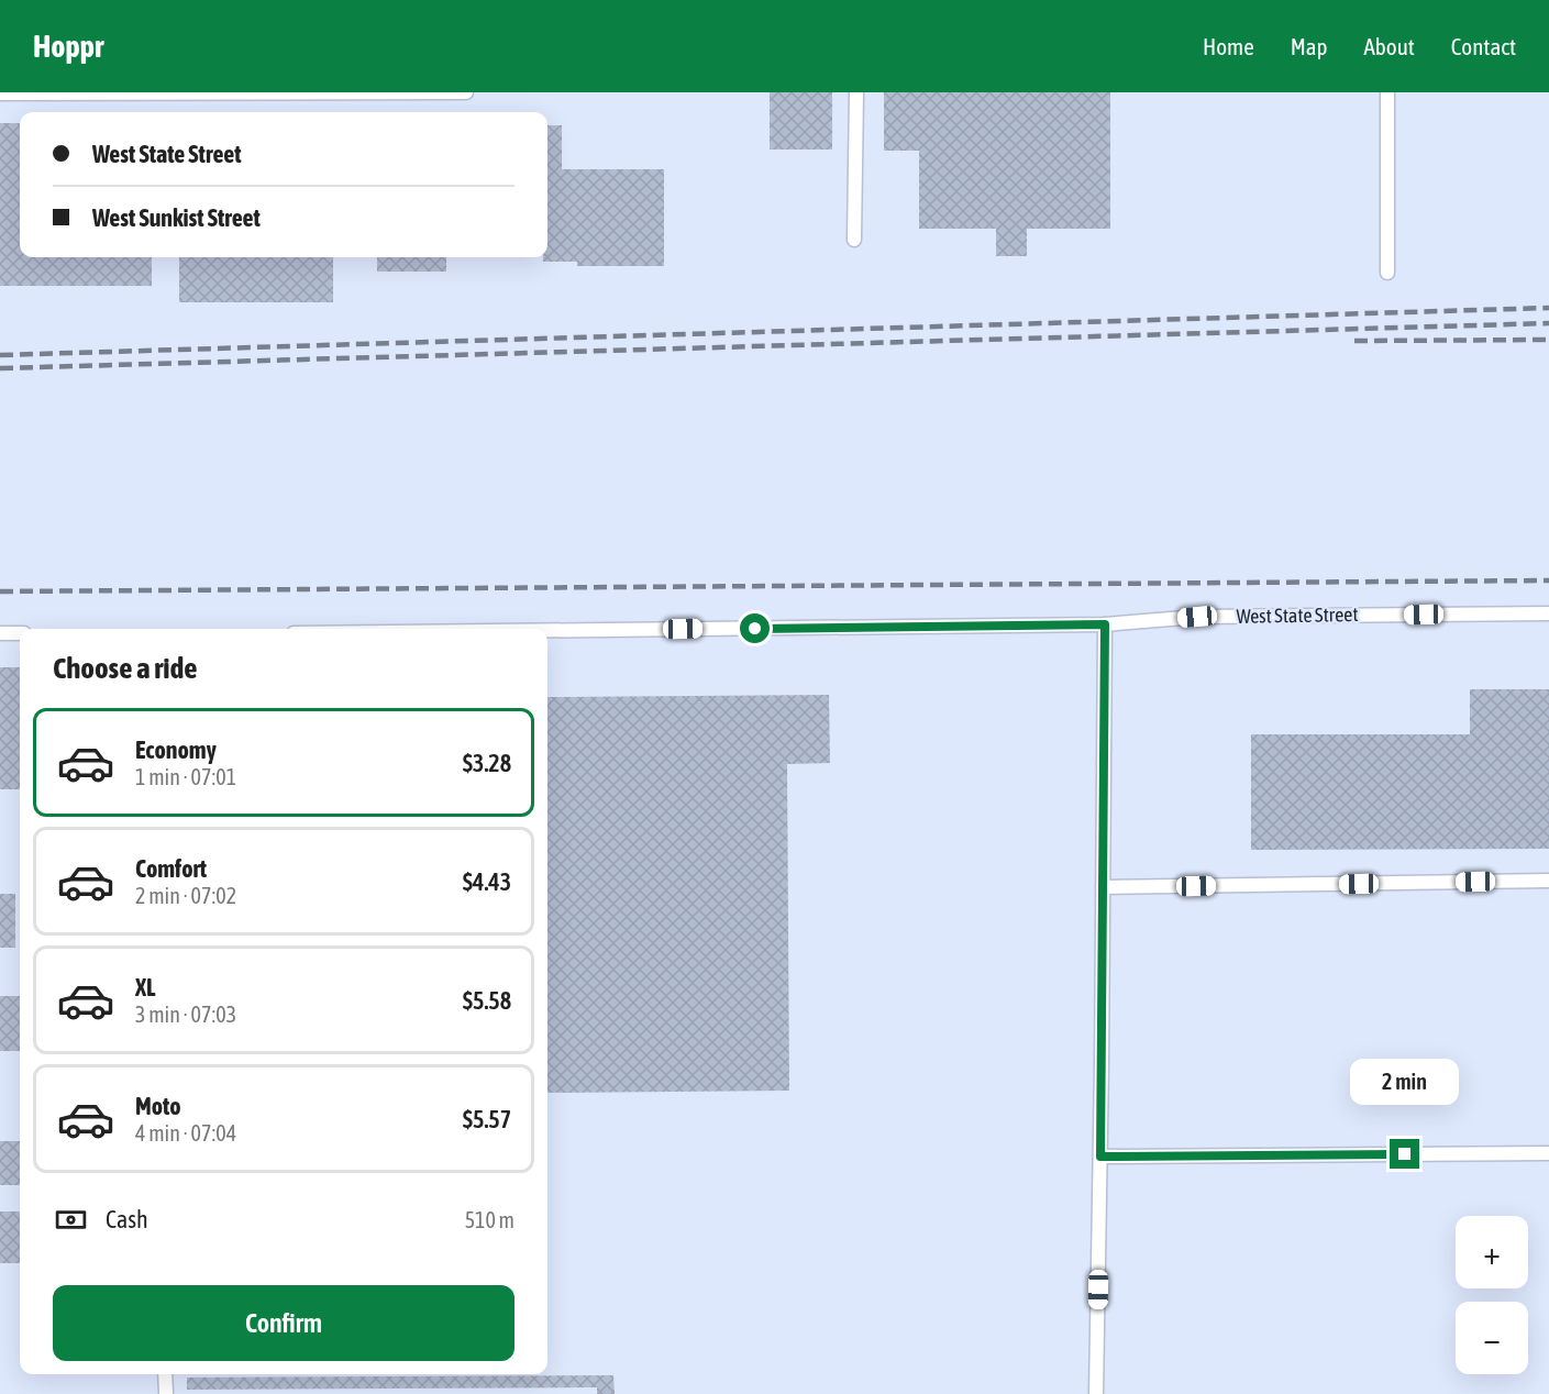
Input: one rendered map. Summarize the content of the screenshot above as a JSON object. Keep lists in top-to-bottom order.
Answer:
{
  "streets": {
    "street": ["West State Street"]
  },
  "page": {
    "header": "Hoppr",
    "nav": [
      "Home",
      "Map",
      "About",
      "Contact"
    ],
    "banner": ["West State Street", "West Sunkist Street"],
    "heading": "Choose a ride",
    "list": [
      {
        "name": "Economy",
        "note": "1 min · 07:01",
        "value": "$3.28"
      },
      {
        "name": "Comfort",
        "note": "2 min · 07:02",
        "value": "$4.43"
      },
      {
        "name": "XL",
        "note": "3 min · 07:03",
        "value": "$5.58"
      },
      {
        "name": "Moto",
        "note": "4 min · 07:04",
        "value": "$5.57"
      }
    ],
    "bubble": "2 min",
    "pay": ["Cash", "510 m"],
    "map_buttons": ["+", "−"],
    "buttons": "Confirm"
  }
}
